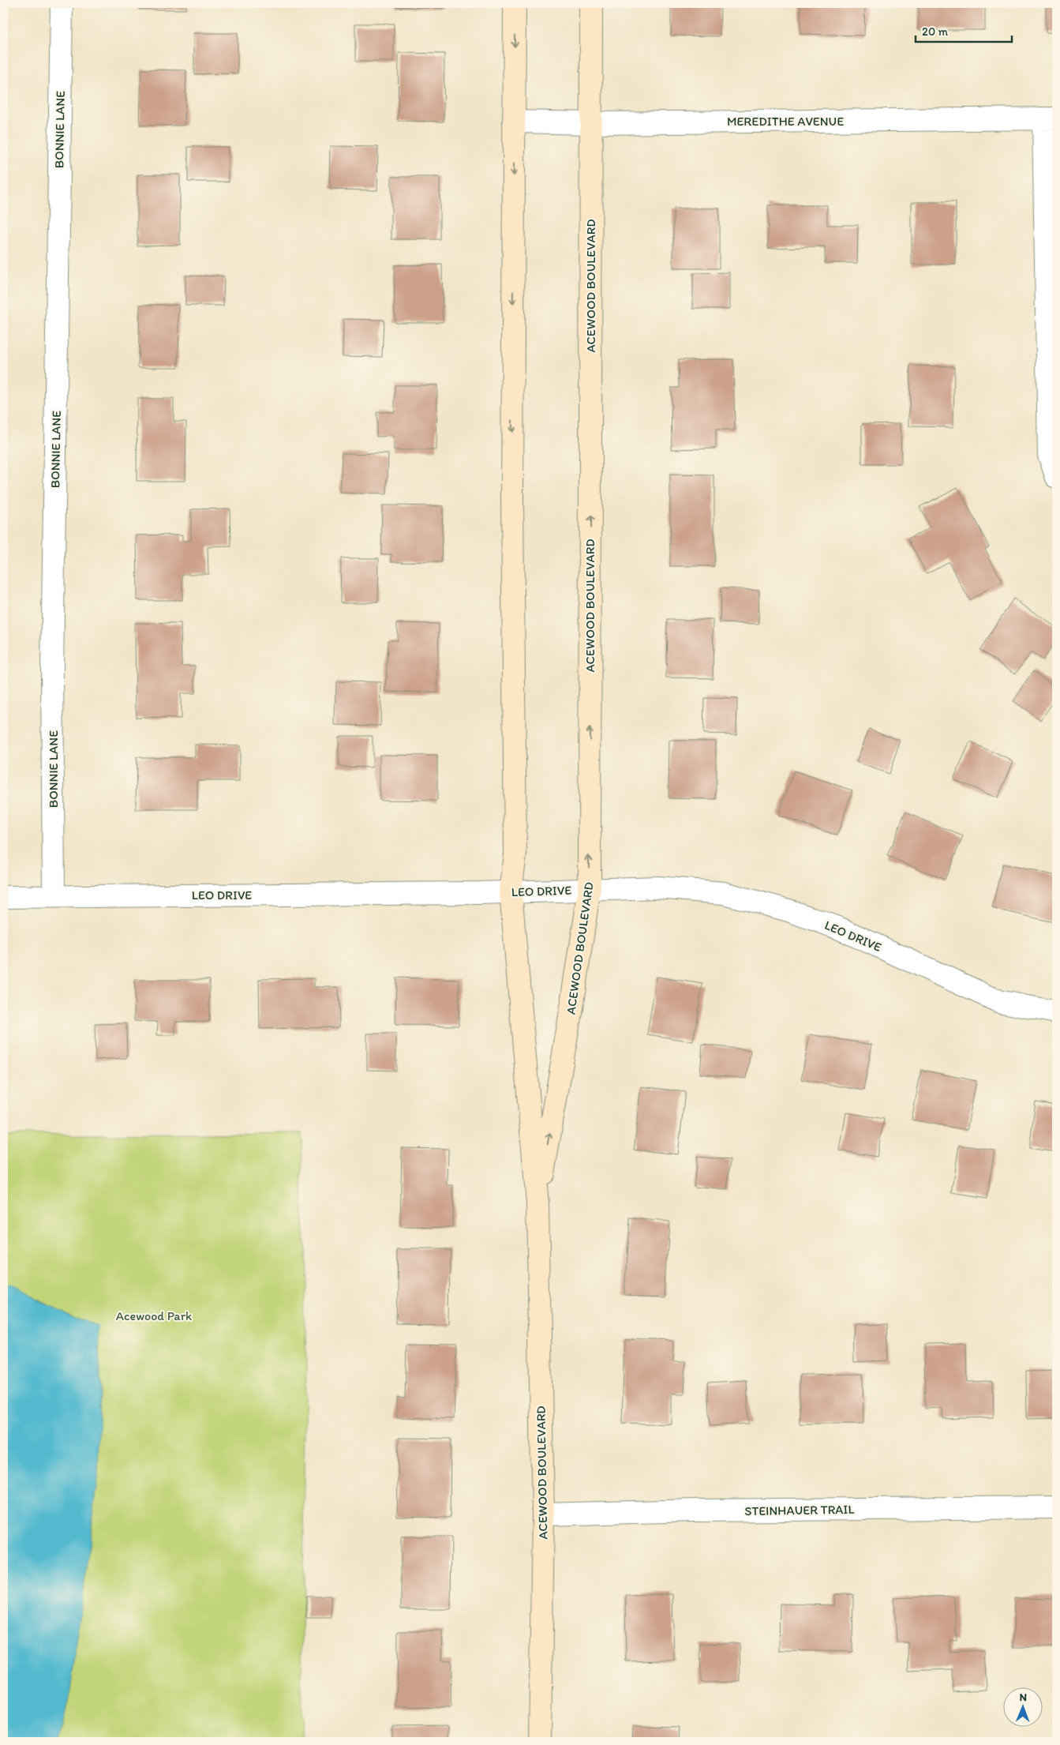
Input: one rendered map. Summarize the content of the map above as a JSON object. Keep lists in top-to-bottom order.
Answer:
{
  "streets": {
    "street": [
      "MEREDITHE AVENUE",
      "BONNIE LANE",
      "ACEWOOD BOULEVARD",
      "LEO DRIVE",
      "STEINHAUER TRAIL"
    ]
  },
  "crossings": [
    ["MEREDITHE AVENUE", "ACEWOOD BOULEVARD"],
    ["BONNIE LANE", "LEO DRIVE"],
    ["ACEWOOD BOULEVARD", "LEO DRIVE"],
    ["ACEWOOD BOULEVARD", "STEINHAUER TRAIL"]
  ],
  "parks": ["Acewood Park"],
  "scale_bar": "20 m",
  "north": "top"
}
